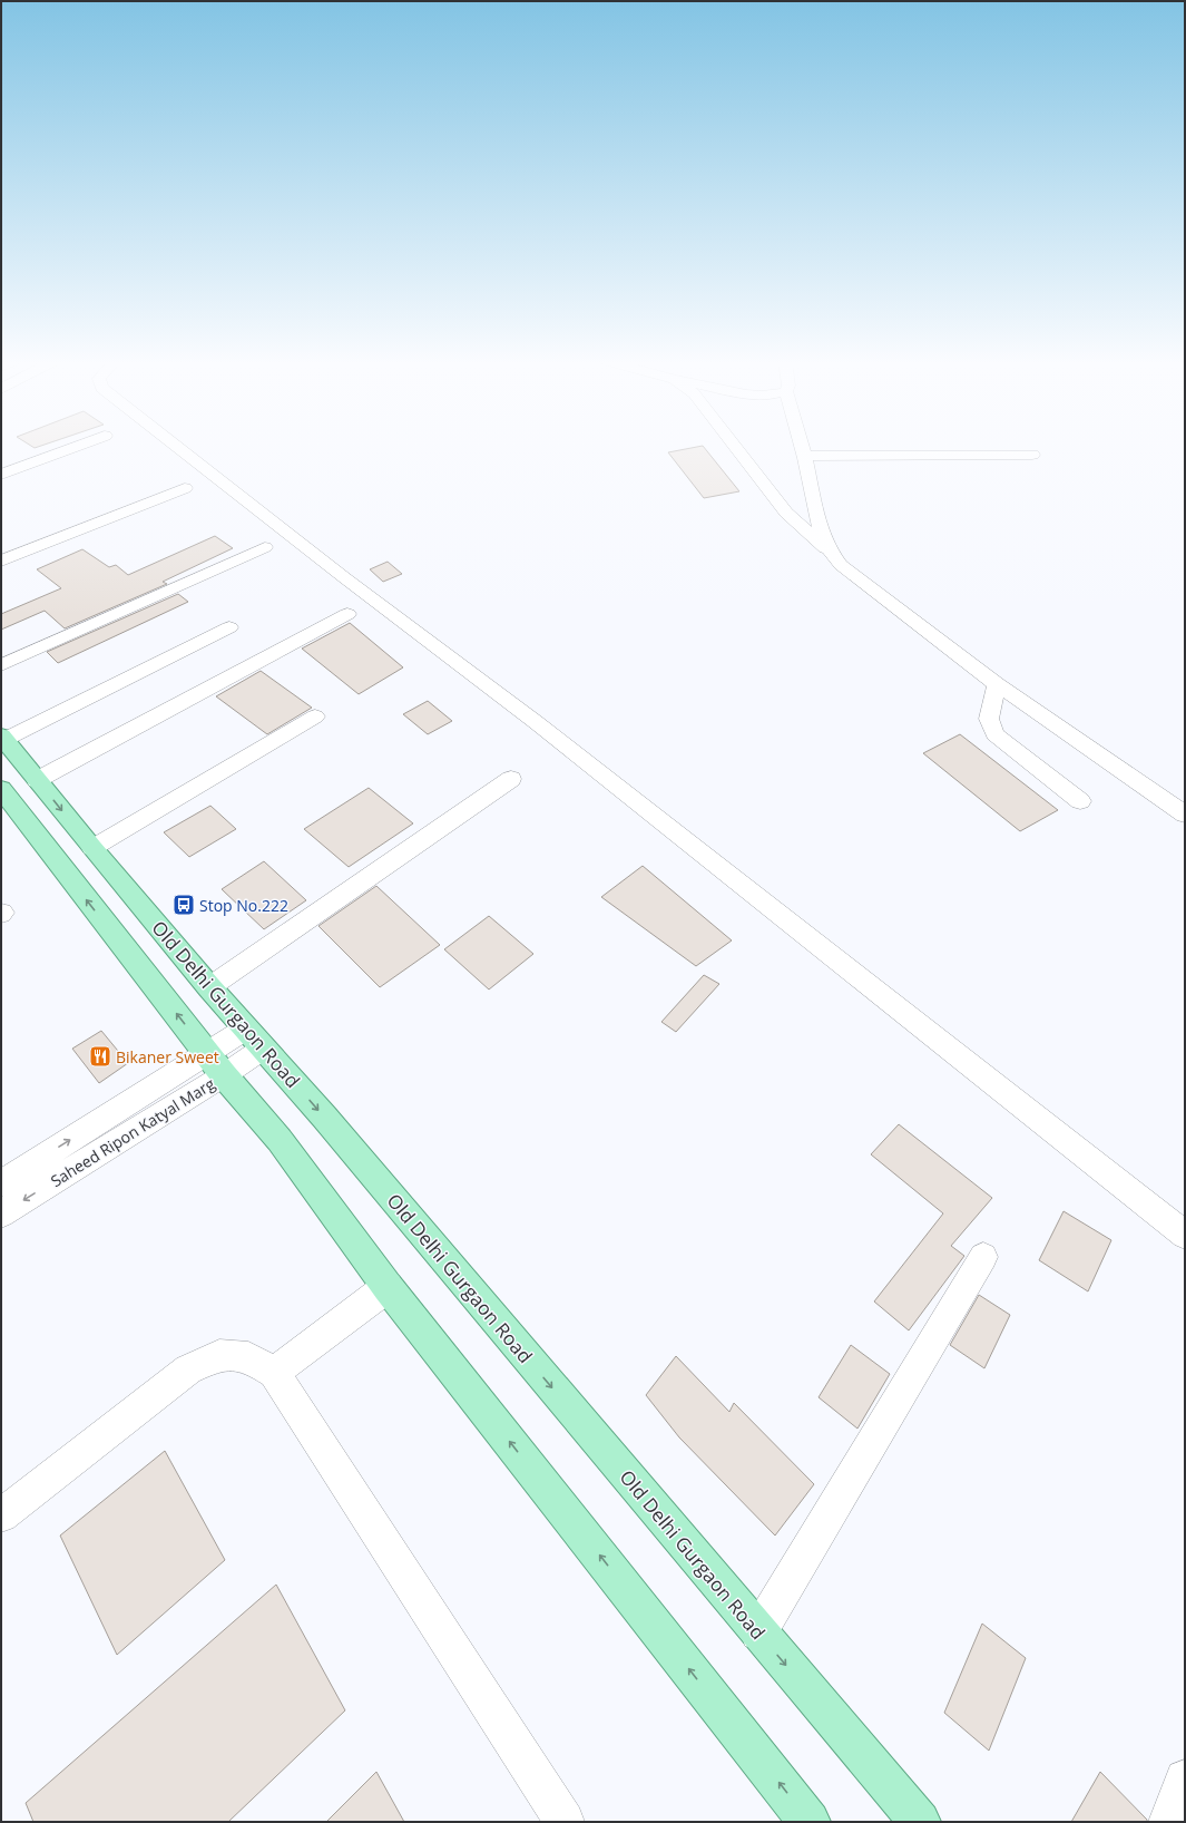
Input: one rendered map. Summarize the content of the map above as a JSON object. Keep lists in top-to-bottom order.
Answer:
{
  "streets": {
    "main road": ["Old Delhi Gurgaon Road"],
    "street": ["Saheed Ripon Katyal Marg"]
  },
  "crossings": [
    ["Old Delhi Gurgaon Road", "Saheed Ripon Katyal Marg"]
  ],
  "places": {
    "bus stop": ["Stop No.222"],
    "restaurant": ["Bikaner Sweet"]
  }
}
